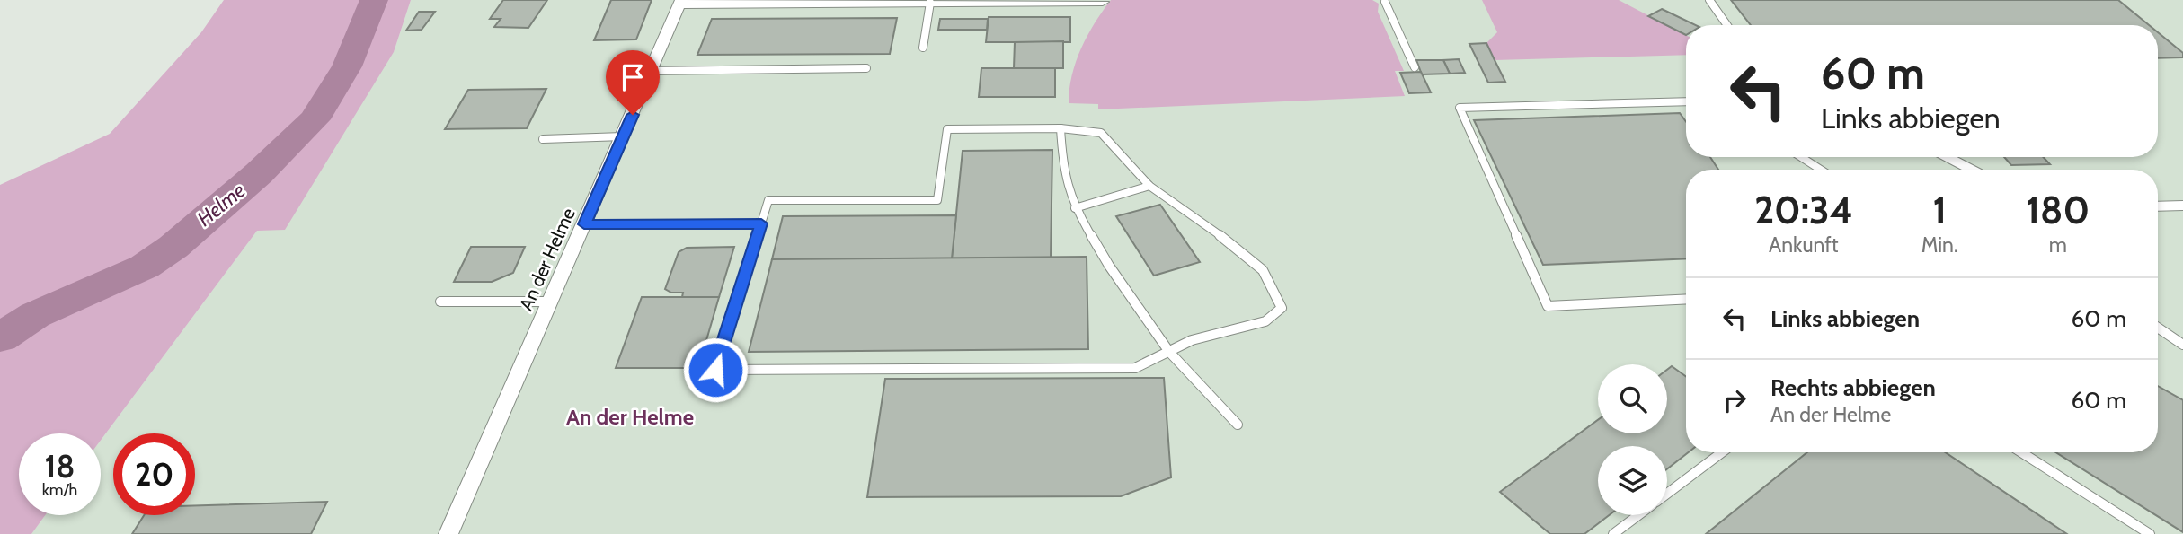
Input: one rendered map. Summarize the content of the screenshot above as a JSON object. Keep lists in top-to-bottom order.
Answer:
{
  "streets": {
    "street": ["An der Helme"]
  },
  "districts": ["An der Helme"],
  "water": ["Helme"],
  "page": {
    "turn": ["60 m", "Links abbiegen"],
    "eta": [
      "20:34",
      "Ankunft",
      "1",
      "Min.",
      "180",
      "m"
    ],
    "list": [
      {
        "name": "Links abbiegen",
        "value": "60 m"
      },
      {
        "name": "Rechts abbiegen",
        "note": "An der Helme",
        "value": "60 m"
      }
    ],
    "speed": "18 km/h",
    "limit": "20"
  }
}
